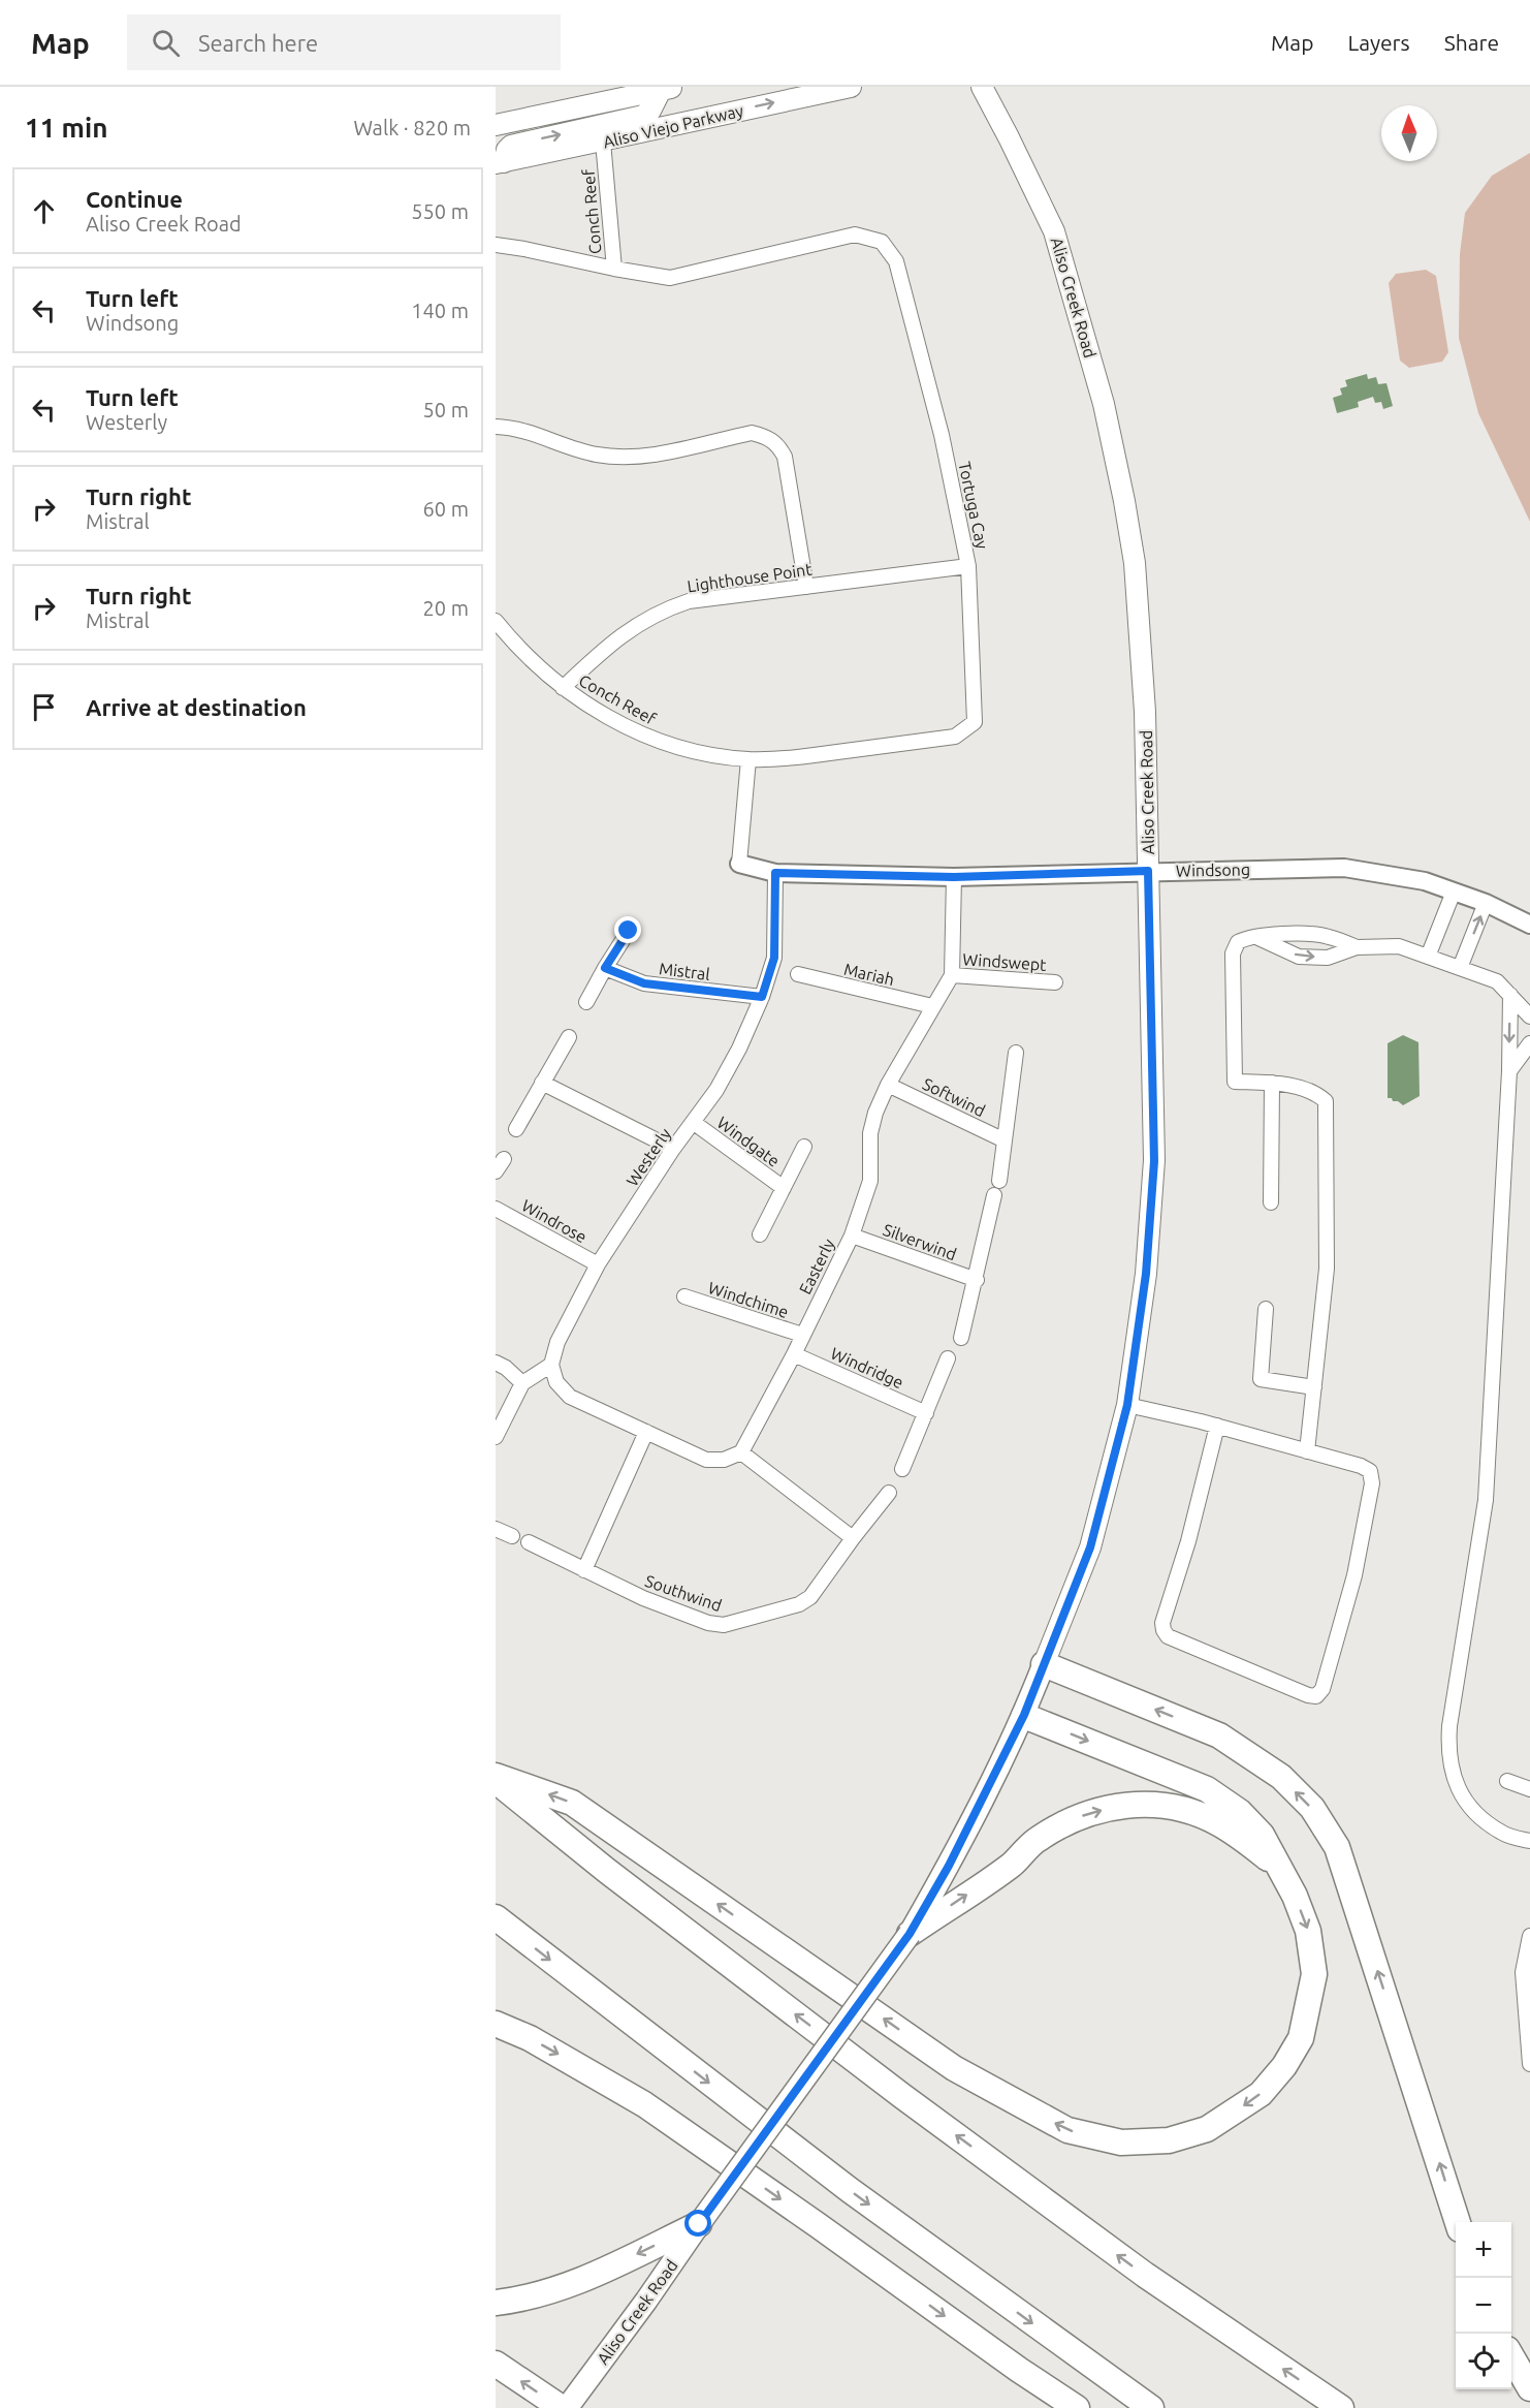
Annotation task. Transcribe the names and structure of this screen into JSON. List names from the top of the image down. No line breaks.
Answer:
{"streets":{"main road":["Aliso Viejo Parkway","Aliso Creek Road"],"street":["Conch Reef","Tortuga Cay","Lighthouse Point","Windsong","Windswept","Mistral","Mariah","Softwind","Windgate","Westerly","Windrose","Silverwind","Easterly","Windchime","Windridge","Southwind"]},"crossings":[["Aliso Viejo Parkway","Conch Reef"],["Conch Reef","Tortuga Cay"],["Conch Reef","Lighthouse Point"],["Aliso Creek Road","Windsong"],["Tortuga Cay","Lighthouse Point"],["Windsong","Westerly"],["Windswept","Easterly"],["Mistral","Westerly"],["Mariah","Easterly"],["Softwind","Easterly"],["Windgate","Westerly"],["Westerly","Windrose"],["Silverwind","Easterly"],["Easterly","Windchime"],["Easterly","Windridge"]],"north":"top","page":{"header":"Map","search":"Search here","nav":["Map","Layers","Share"],"heading":["11 min","Walk · 820 m"],"list":[["Continue","Aliso Creek Road","550 m"],["Turn left","Windsong","140 m"],["Turn left","Westerly","50 m"],["Turn right","Mistral","60 m"],["Turn right","Mistral","20 m"],"Arrive at destination"],"map_buttons":["+","−"]}}
